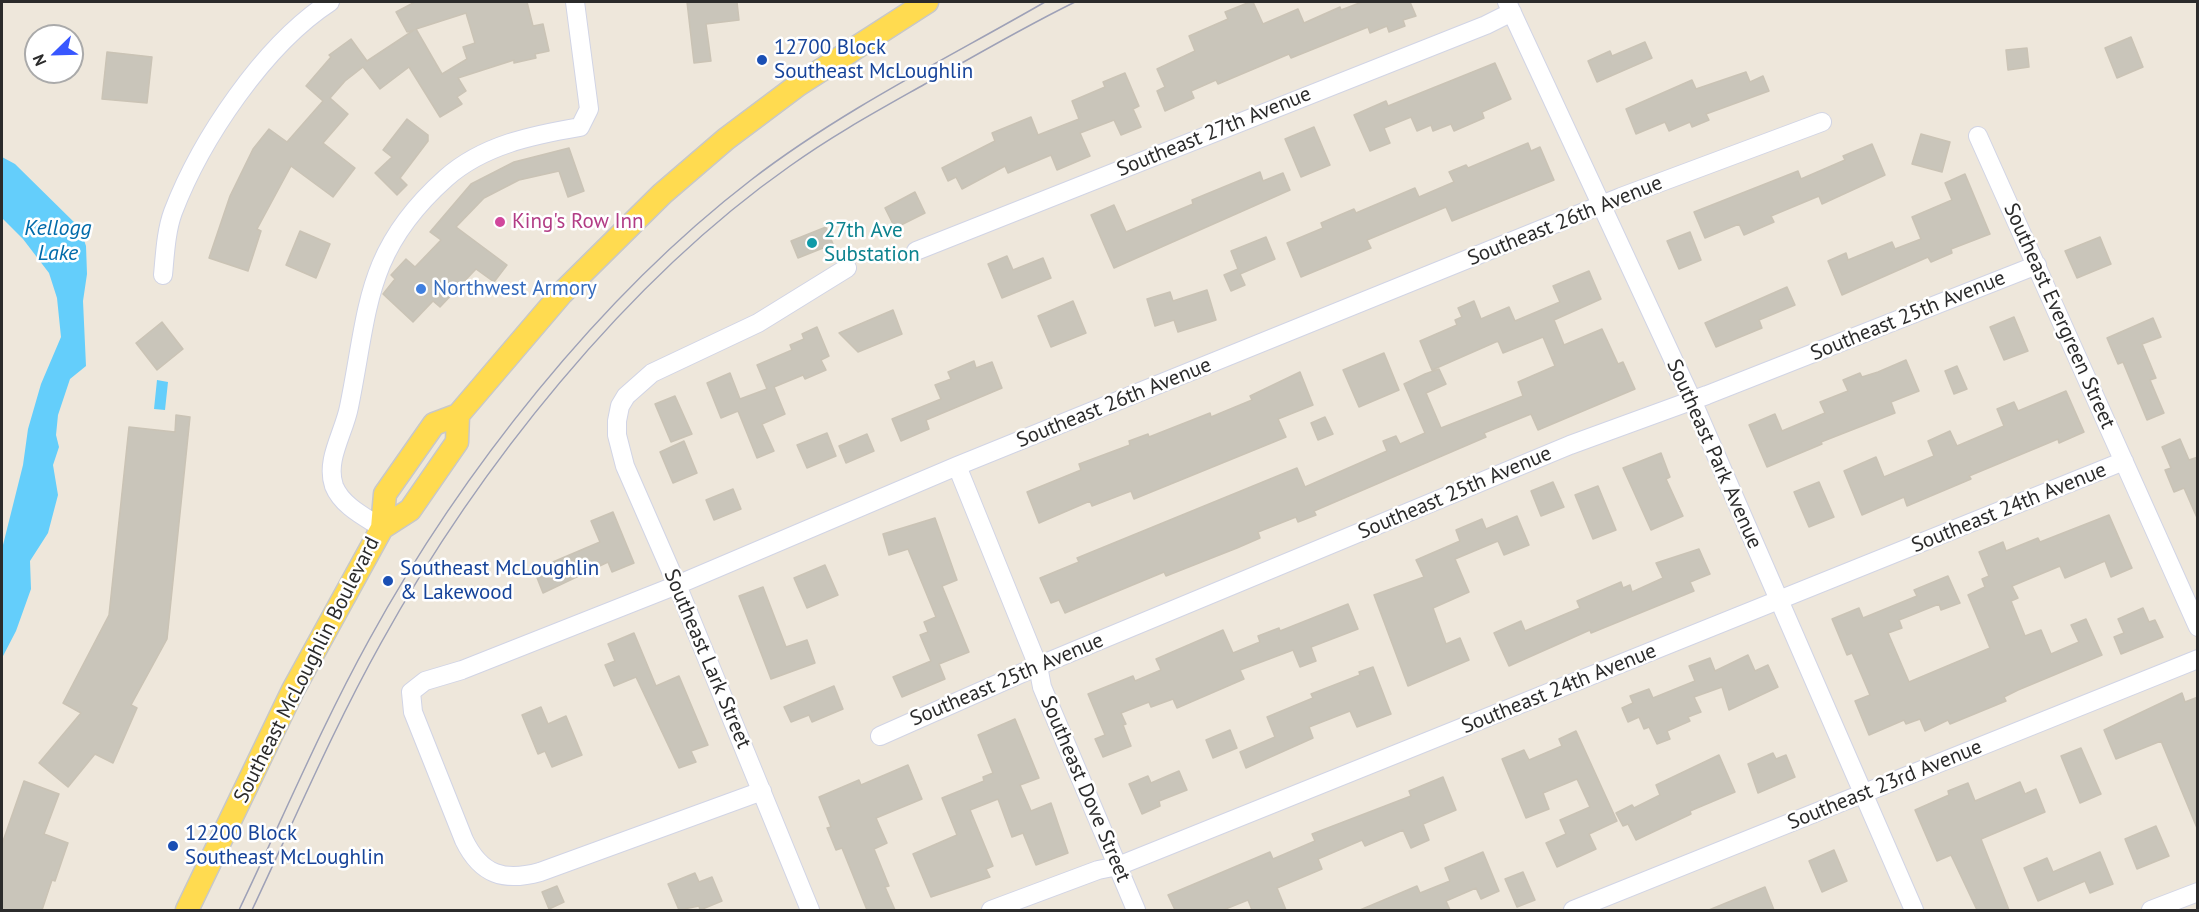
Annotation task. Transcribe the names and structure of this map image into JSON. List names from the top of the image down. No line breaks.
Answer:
{"streets":{"main road":["Southeast McLoughlin Boulevard"],"street":["Southeast 27th Avenue","Southeast 26th Avenue","Southeast 25th Avenue","Southeast Evergreen Street","Southeast Park Avenue","Southeast 24th Avenue","Southeast Lark Street","Southeast 23rd Avenue","Southeast Dove Street"]},"crossings":[["Southeast 27th Avenue","Southeast Park Avenue"],["Southeast 26th Avenue","Southeast Park Avenue"],["Southeast 26th Avenue","Southeast Lark Street"],["Southeast 26th Avenue","Southeast Dove Street"],["Southeast 25th Avenue","Southeast Evergreen Street"],["Southeast 25th Avenue","Southeast Park Avenue"],["Southeast 25th Avenue","Southeast Dove Street"],["Southeast Evergreen Street","Southeast 24th Avenue"],["Southeast Park Avenue","Southeast 24th Avenue"],["Southeast Park Avenue","Southeast 23rd Avenue"],["Southeast 24th Avenue","Southeast Dove Street"]],"water":["Kellogg Lake"],"places":["12700 Block Southeast McLoughlin","King's Row Inn","27th Ave Substation","Northwest Armory","Southeast McLoughlin & Lakewood","12200 Block Southeast McLoughlin"],"north":"bottom left"}
